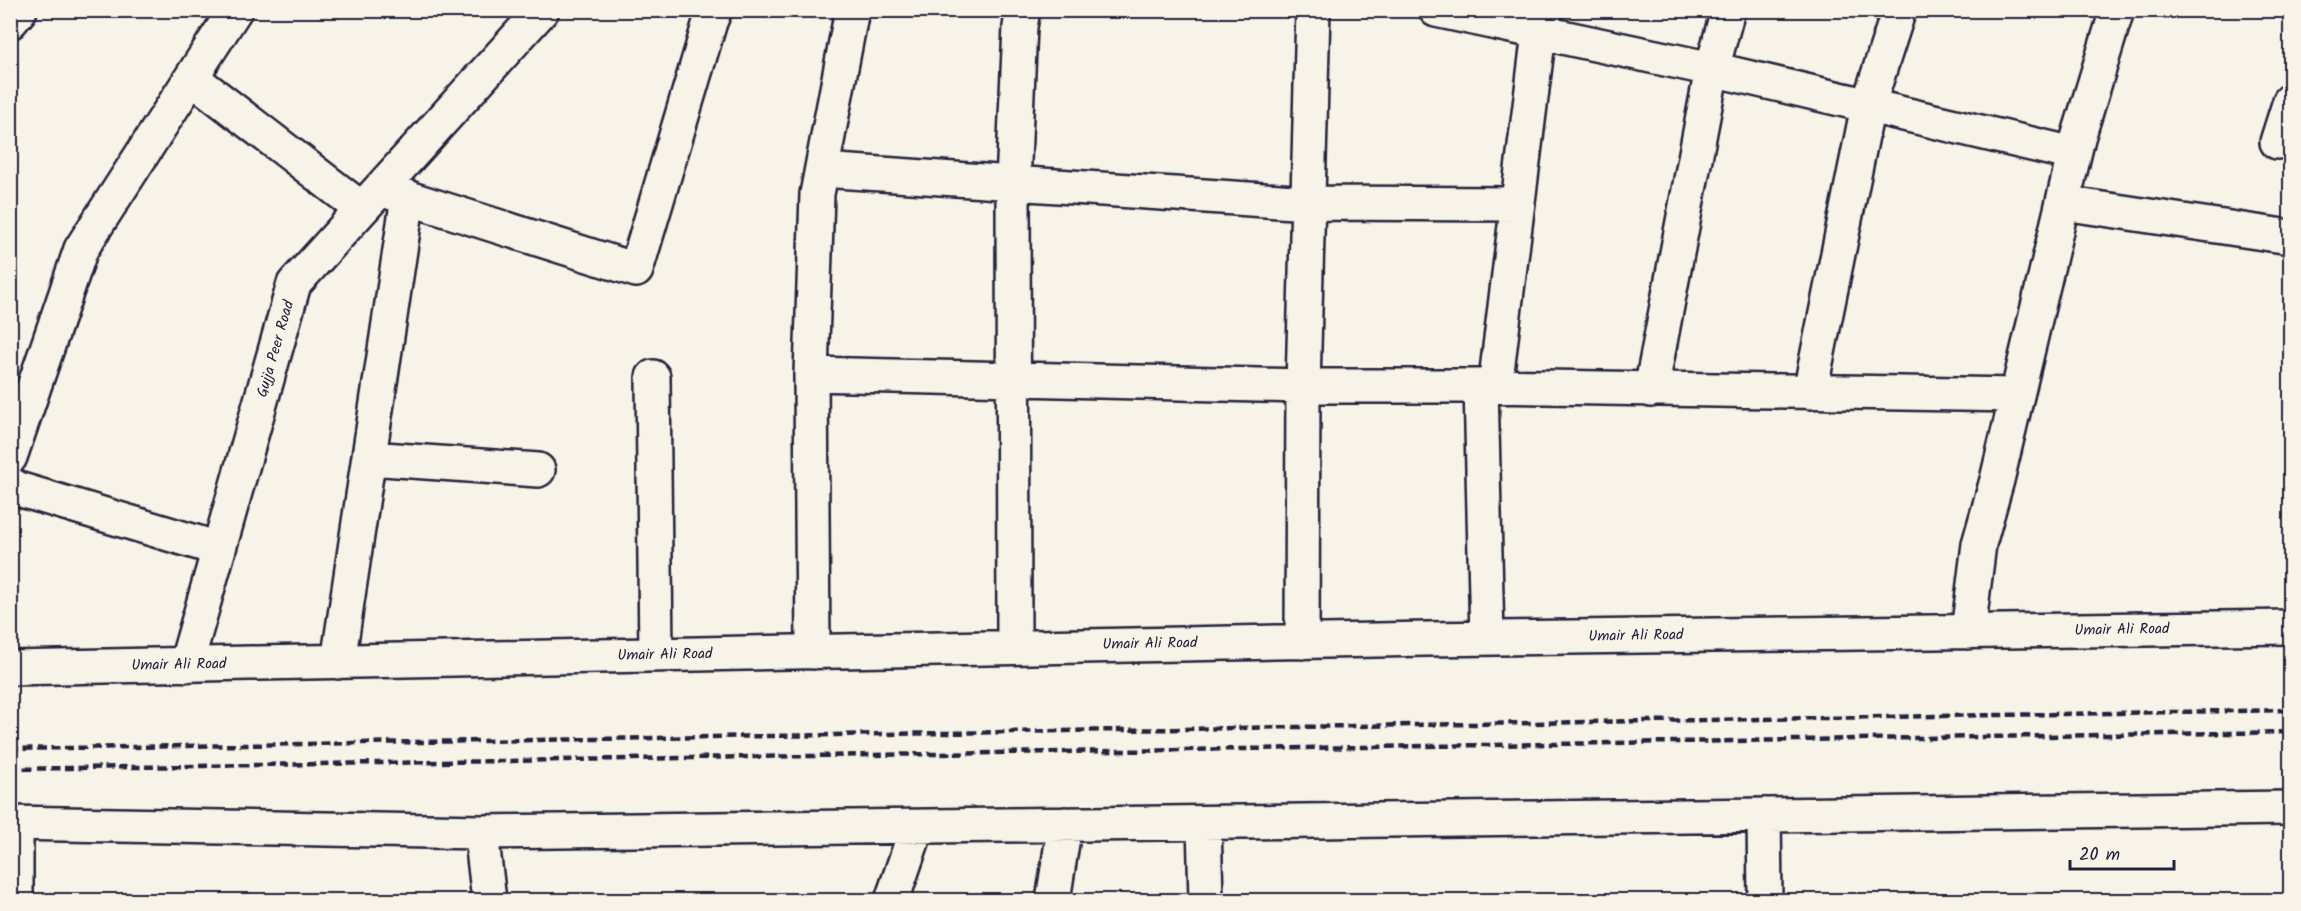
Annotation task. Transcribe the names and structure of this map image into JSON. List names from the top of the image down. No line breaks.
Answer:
{"streets":{"street":["Gujja Peer Road","Umair Ali Road"]},"crossings":[["Gujja Peer Road","Umair Ali Road"]],"scale_bar":"20 m"}
